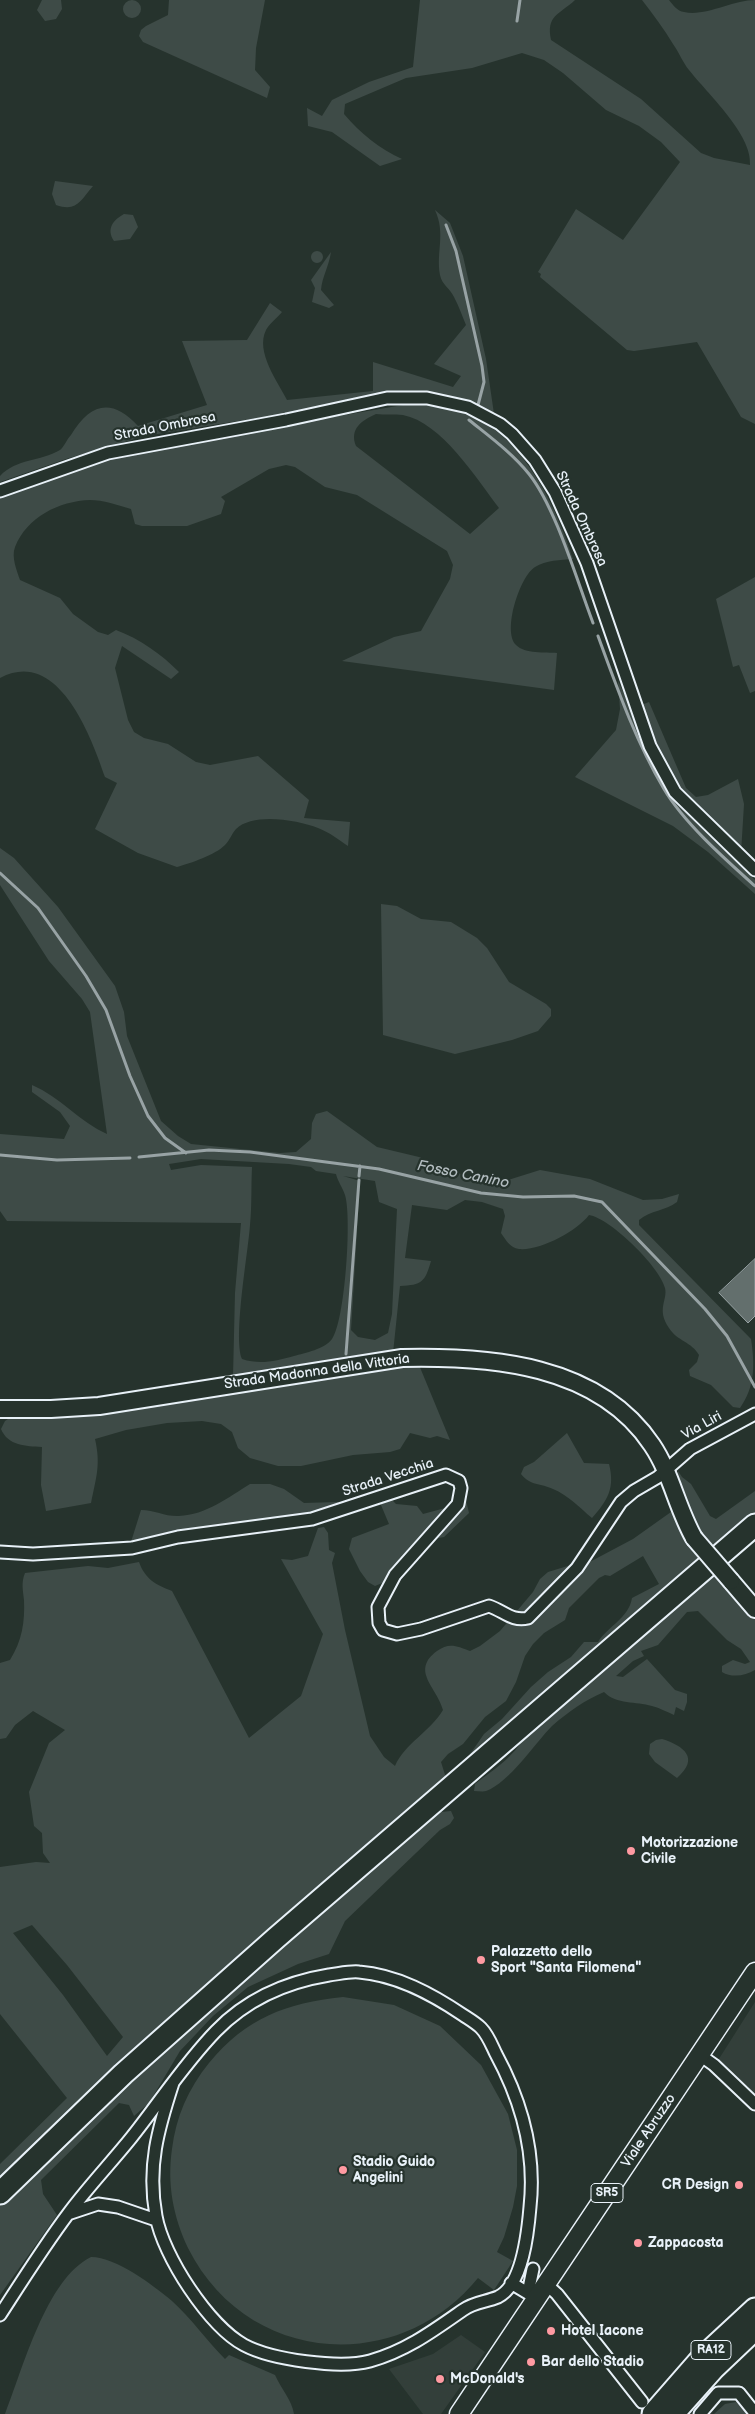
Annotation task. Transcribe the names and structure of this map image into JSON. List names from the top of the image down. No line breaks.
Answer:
{"streets":{"highway":["RA12"],"main road":["Viale Abruzzo","SR5"],"street":["Strada Ombrosa","Strada Madonna della Vittoria","Via Liri","Strada Vecchia"]},"crossings":[["Strada Madonna della Vittoria","Via Liri"],["Strada Madonna della Vittoria","Strada Vecchia"],["Via Liri","Strada Vecchia"]],"water":["Fosso Canino"],"places":["Motorizzazione Civile","Palazzetto dello Sport \"Santa Filomena\"","Stadio Guido Angelini","CR Design","Zappacosta","Hotel Iacone","Bar dello Stadio","McDonald's"]}
